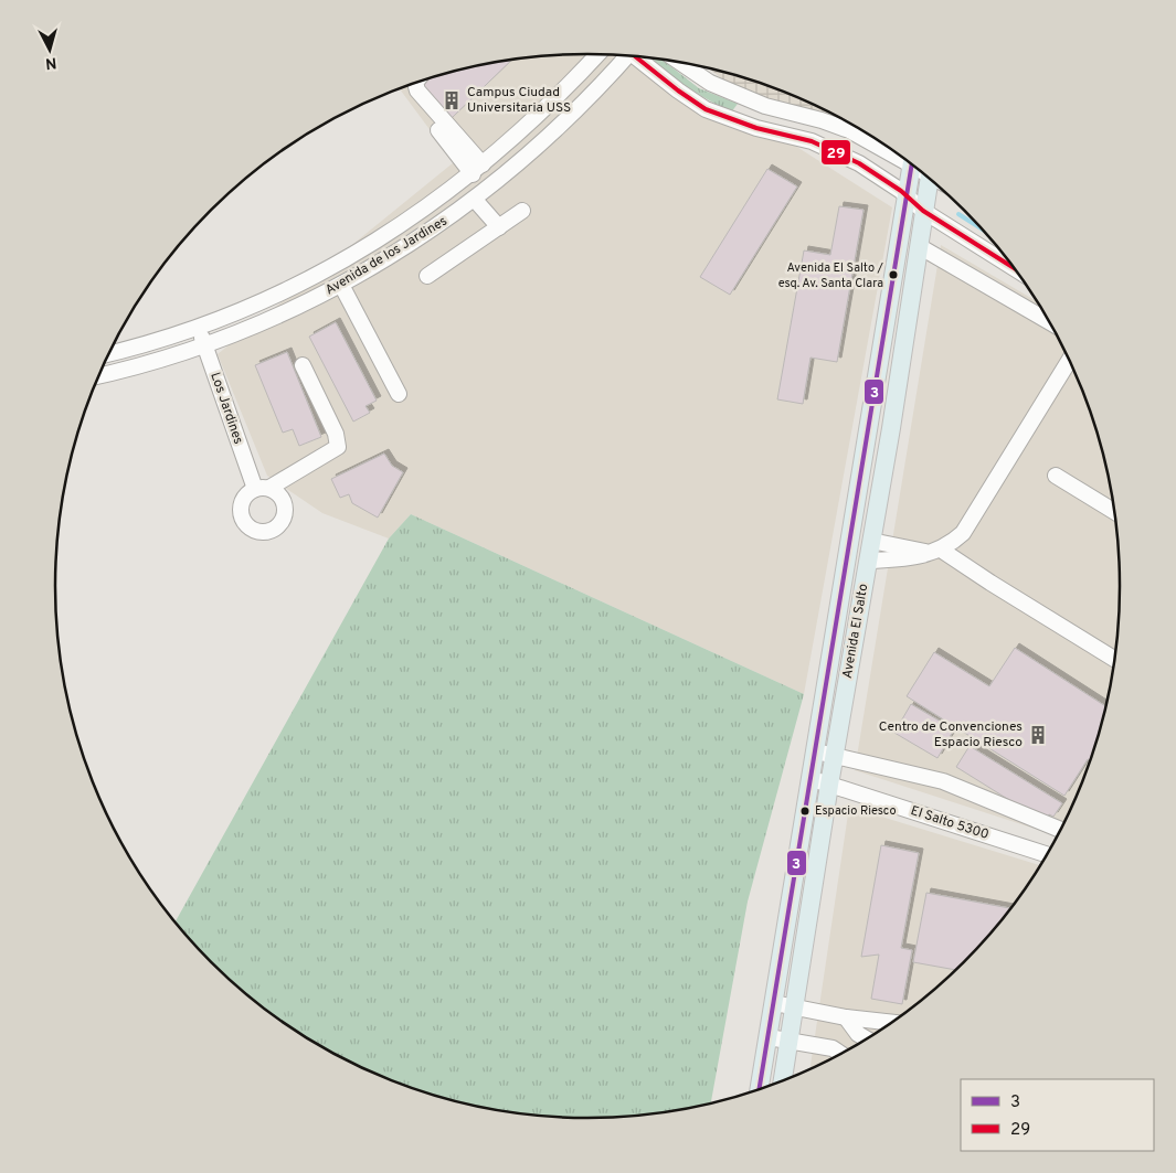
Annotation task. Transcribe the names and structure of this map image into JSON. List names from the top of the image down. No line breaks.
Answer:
{"streets":{"main road":["Avenida El Salto"],"street":["Avenida de los Jardines","Los Jardines","El Salto 5300"]},"crossings":[["Avenida de los Jardines","Los Jardines"],["Avenida El Salto","El Salto 5300"]],"places":{"building":["Campus Ciudad Universitaria USS","Centro de Convenciones Espacio Riesco"],"other":["Avenida El Salto / esq. Av. Santa Clara","Espacio Riesco"]},"lines":["transit line 29","transit line 3"],"legend":["3","29"],"north":"bottom"}
